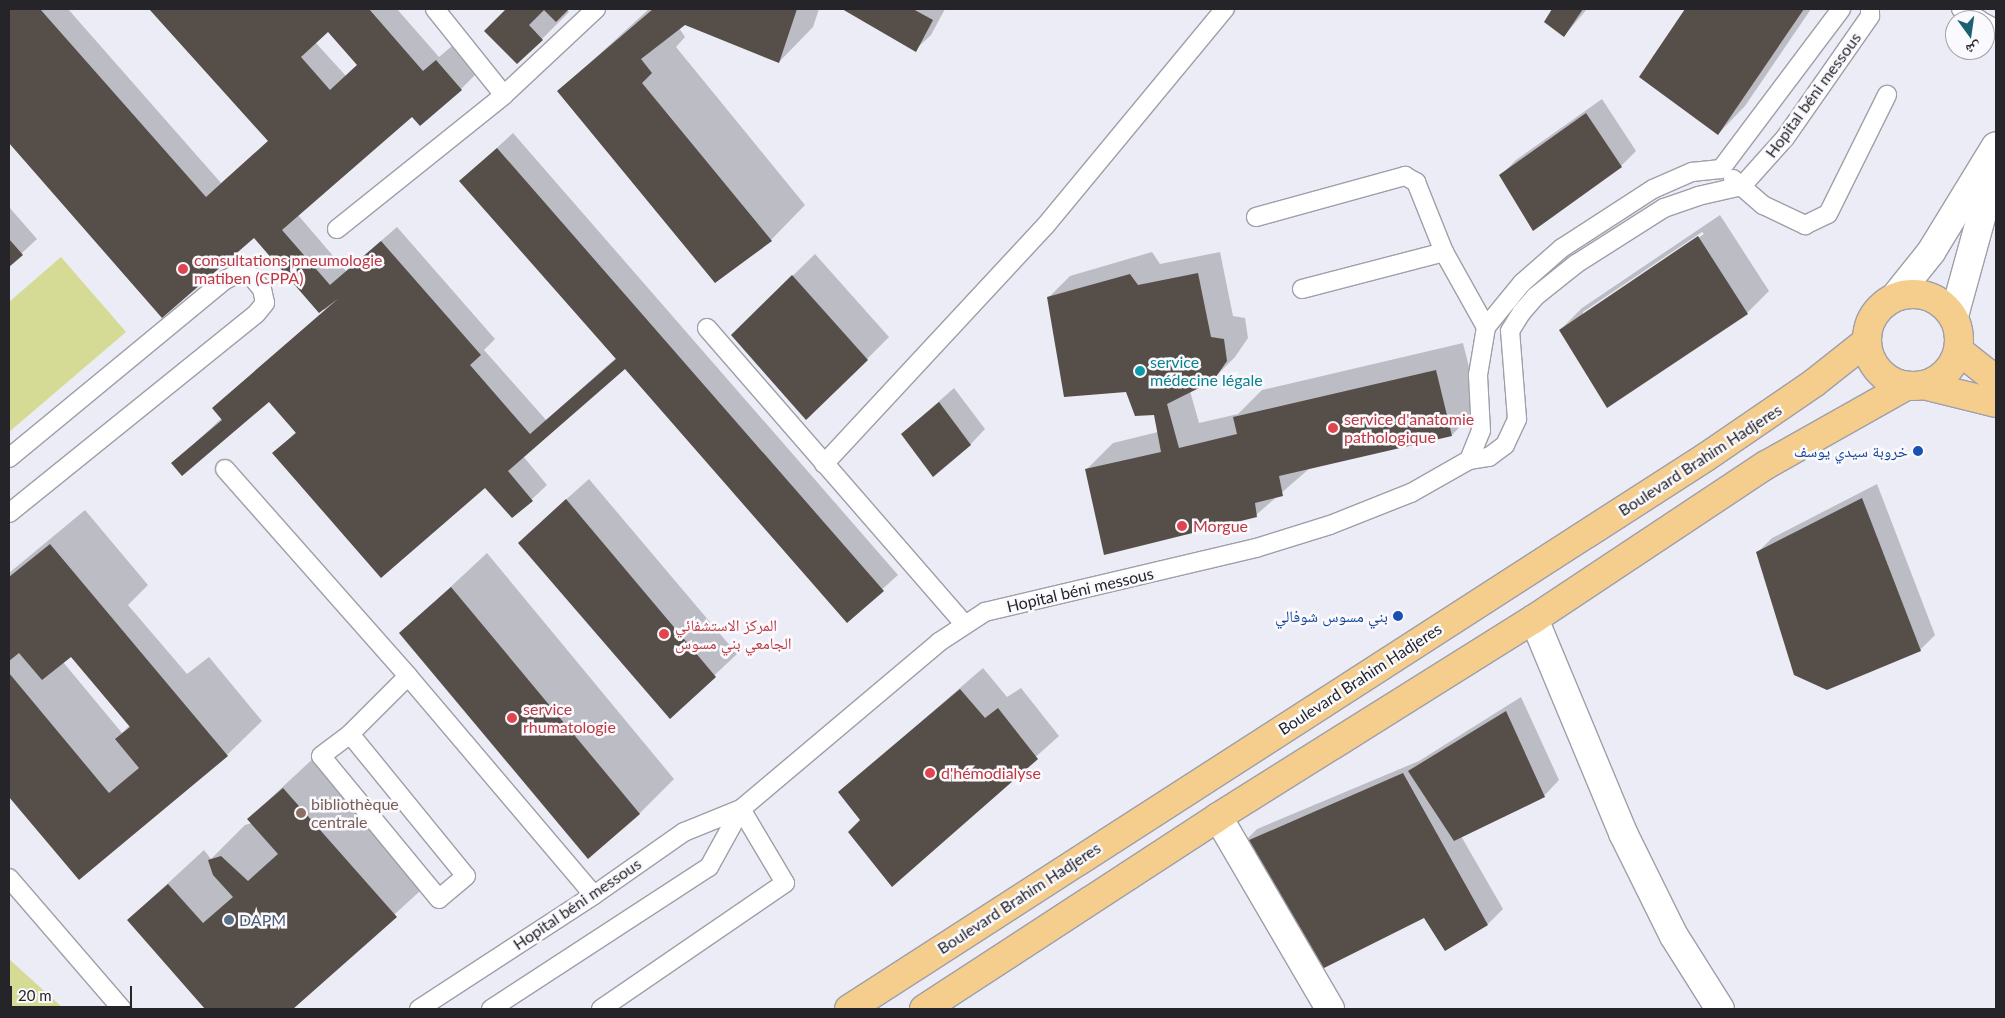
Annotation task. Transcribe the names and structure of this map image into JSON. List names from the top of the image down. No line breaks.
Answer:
{"streets":{"main road":["Boulevard Brahim Hadjeres"],"lane":["Hopital béni messous"]},"places":["consultations pneumologie matiben (CPPA)","service médecine légale","service d'anatomie pathologique","خروبة سيدي يوسف","Morgue","بني مسوس شوفالي","المركز الاستشفائي الجامعي بني مسوس","service rhumatologie","d'hémodialyse","bibliothèque centrale","DAPM"],"scale_bar":"20 m","north":"bottom"}
